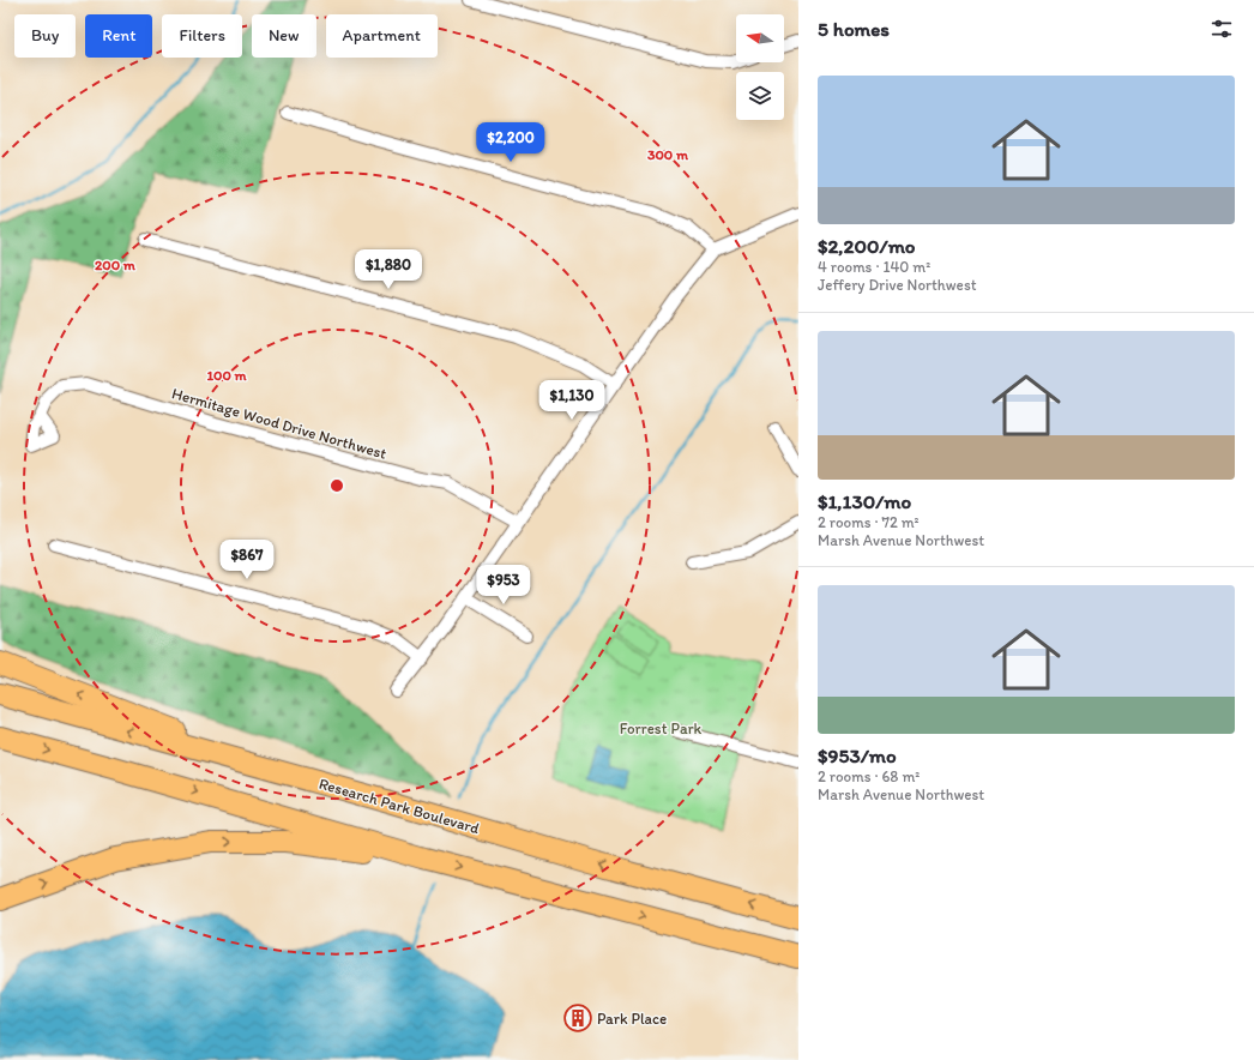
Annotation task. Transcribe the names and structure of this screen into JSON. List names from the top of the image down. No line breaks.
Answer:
{"streets":{"highway":["Research Park Boulevard"],"street":["Hermitage Wood Drive Northwest"]},"parks":["Forrest Park"],"places":{"building":["Park Place"]},"north":"left","page":{"heading":"5 homes","chip":["Buy","Rent","Filters","New","Apartment"],"list":[{"name":"$2,200/mo","note":"4 rooms · 140 m² · Jeffery Drive Northwest"},{"name":"$1,130/mo","note":"2 rooms · 72 m² · Marsh Avenue Northwest"},{"name":"$953/mo","note":"2 rooms · 68 m² · Marsh Avenue Northwest"}],"price":["$2,200","$1,880","$1,130","$867","$953"]},"rings":["300 m","200 m","100 m"]}
